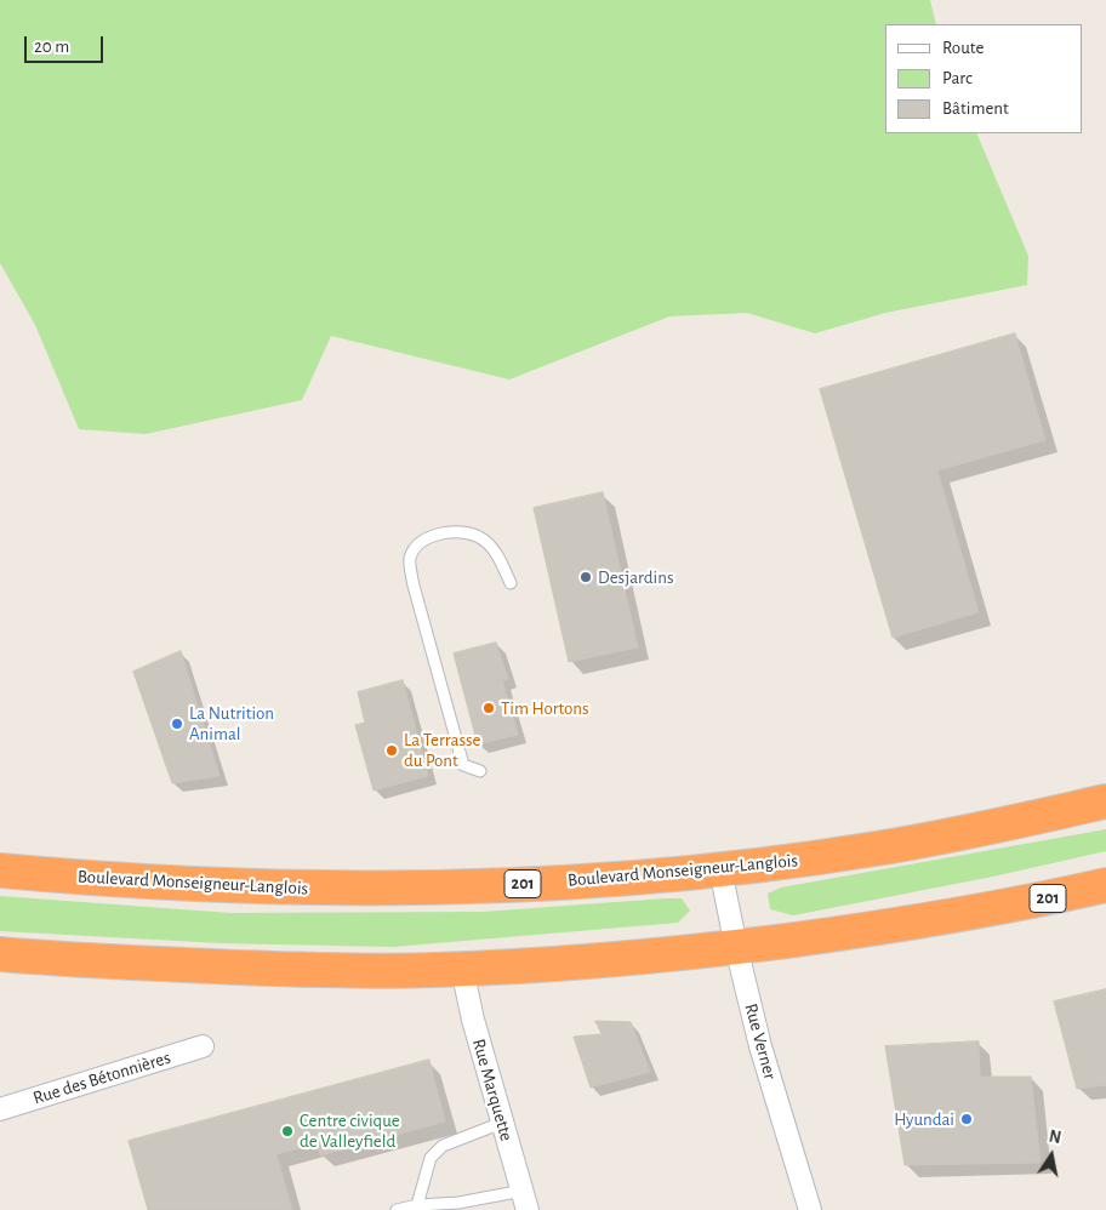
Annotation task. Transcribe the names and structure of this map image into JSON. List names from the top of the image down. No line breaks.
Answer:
{"streets":{"highway":["Boulevard Monseigneur-Langlois","201"],"street":["Rue Verner","Rue des Bétonnières","Rue Marquette"]},"crossings":[["Boulevard Monseigneur-Langlois","Rue Verner"],["201","Rue Verner"],["201","Rue Marquette"]],"places":["Desjardins","Tim Hortons","La Nutrition Animal","La Terrasse du Pont","Hyundai","Centre civique de Valleyfield"],"legend":["Route","Parc","Bâtiment"],"scale_bar":"20 m","north":"top"}
